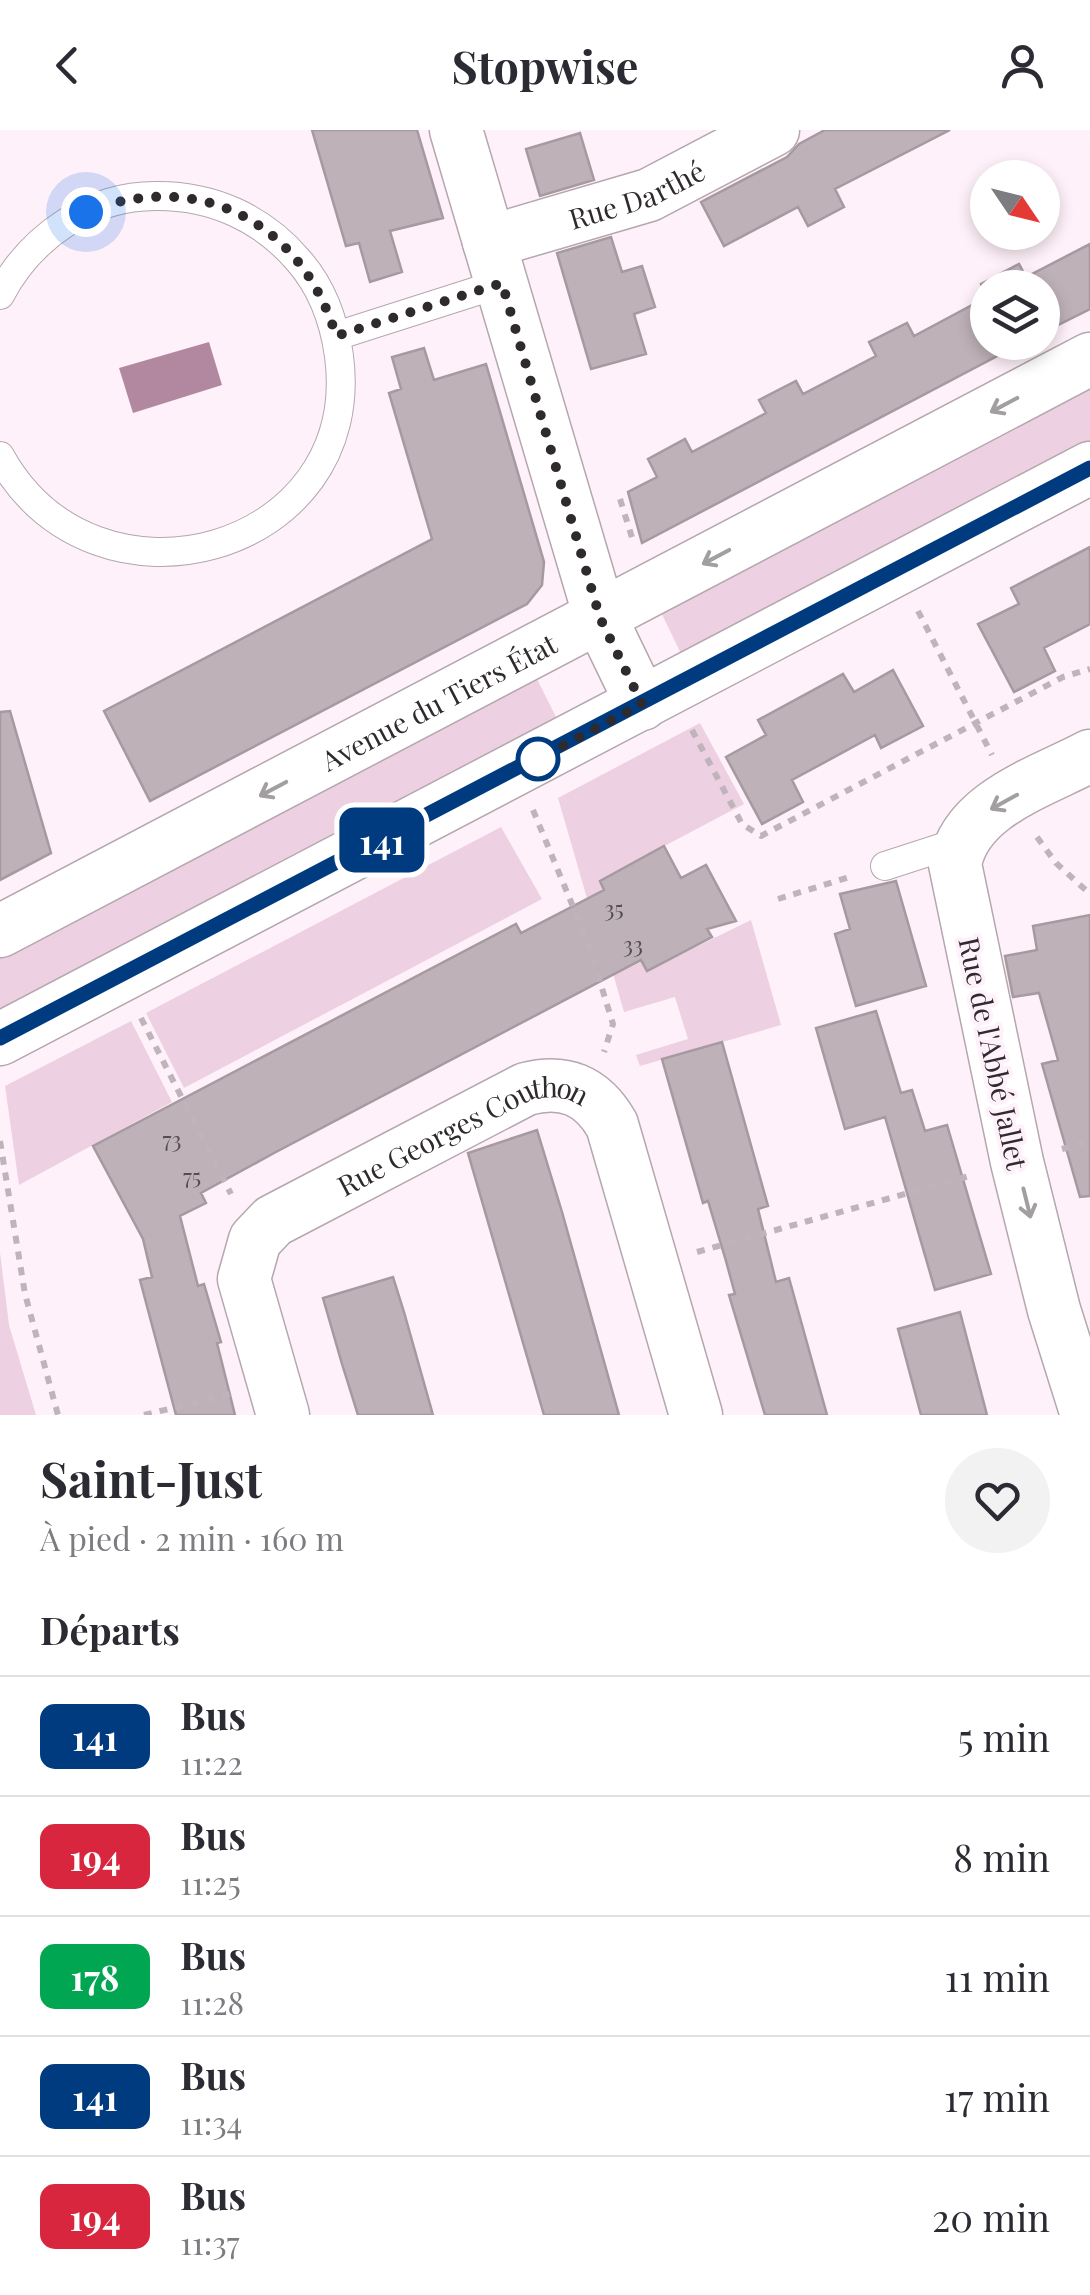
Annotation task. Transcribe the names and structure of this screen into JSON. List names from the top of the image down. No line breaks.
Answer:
{"streets":{"street":["Rue Darthé","Avenue du Tiers État","Rue de l'Abbé Jallet","Rue Georges Couthon"]},"one_way":["Rue de l'Abbé Jallet"],"lines":["bus line 141"],"house_numbers":["35","33","73","75"],"north":"bottom right","page":{"header":"Stopwise","on_map":"141","heading":[["Saint-Just","À pied · 2 min · 160 m"],"Départs"],"list":[{"mark":"141","name":"Bus","note":"11:22","value":"5 min"},{"mark":"194","name":"Bus","note":"11:25","value":"8 min"},{"mark":"178","name":"Bus","note":"11:28","value":"11 min"},{"mark":"141","name":"Bus","note":"11:34","value":"17 min"},{"mark":"194","name":"Bus","note":"11:37","value":"20 min"}]}}
